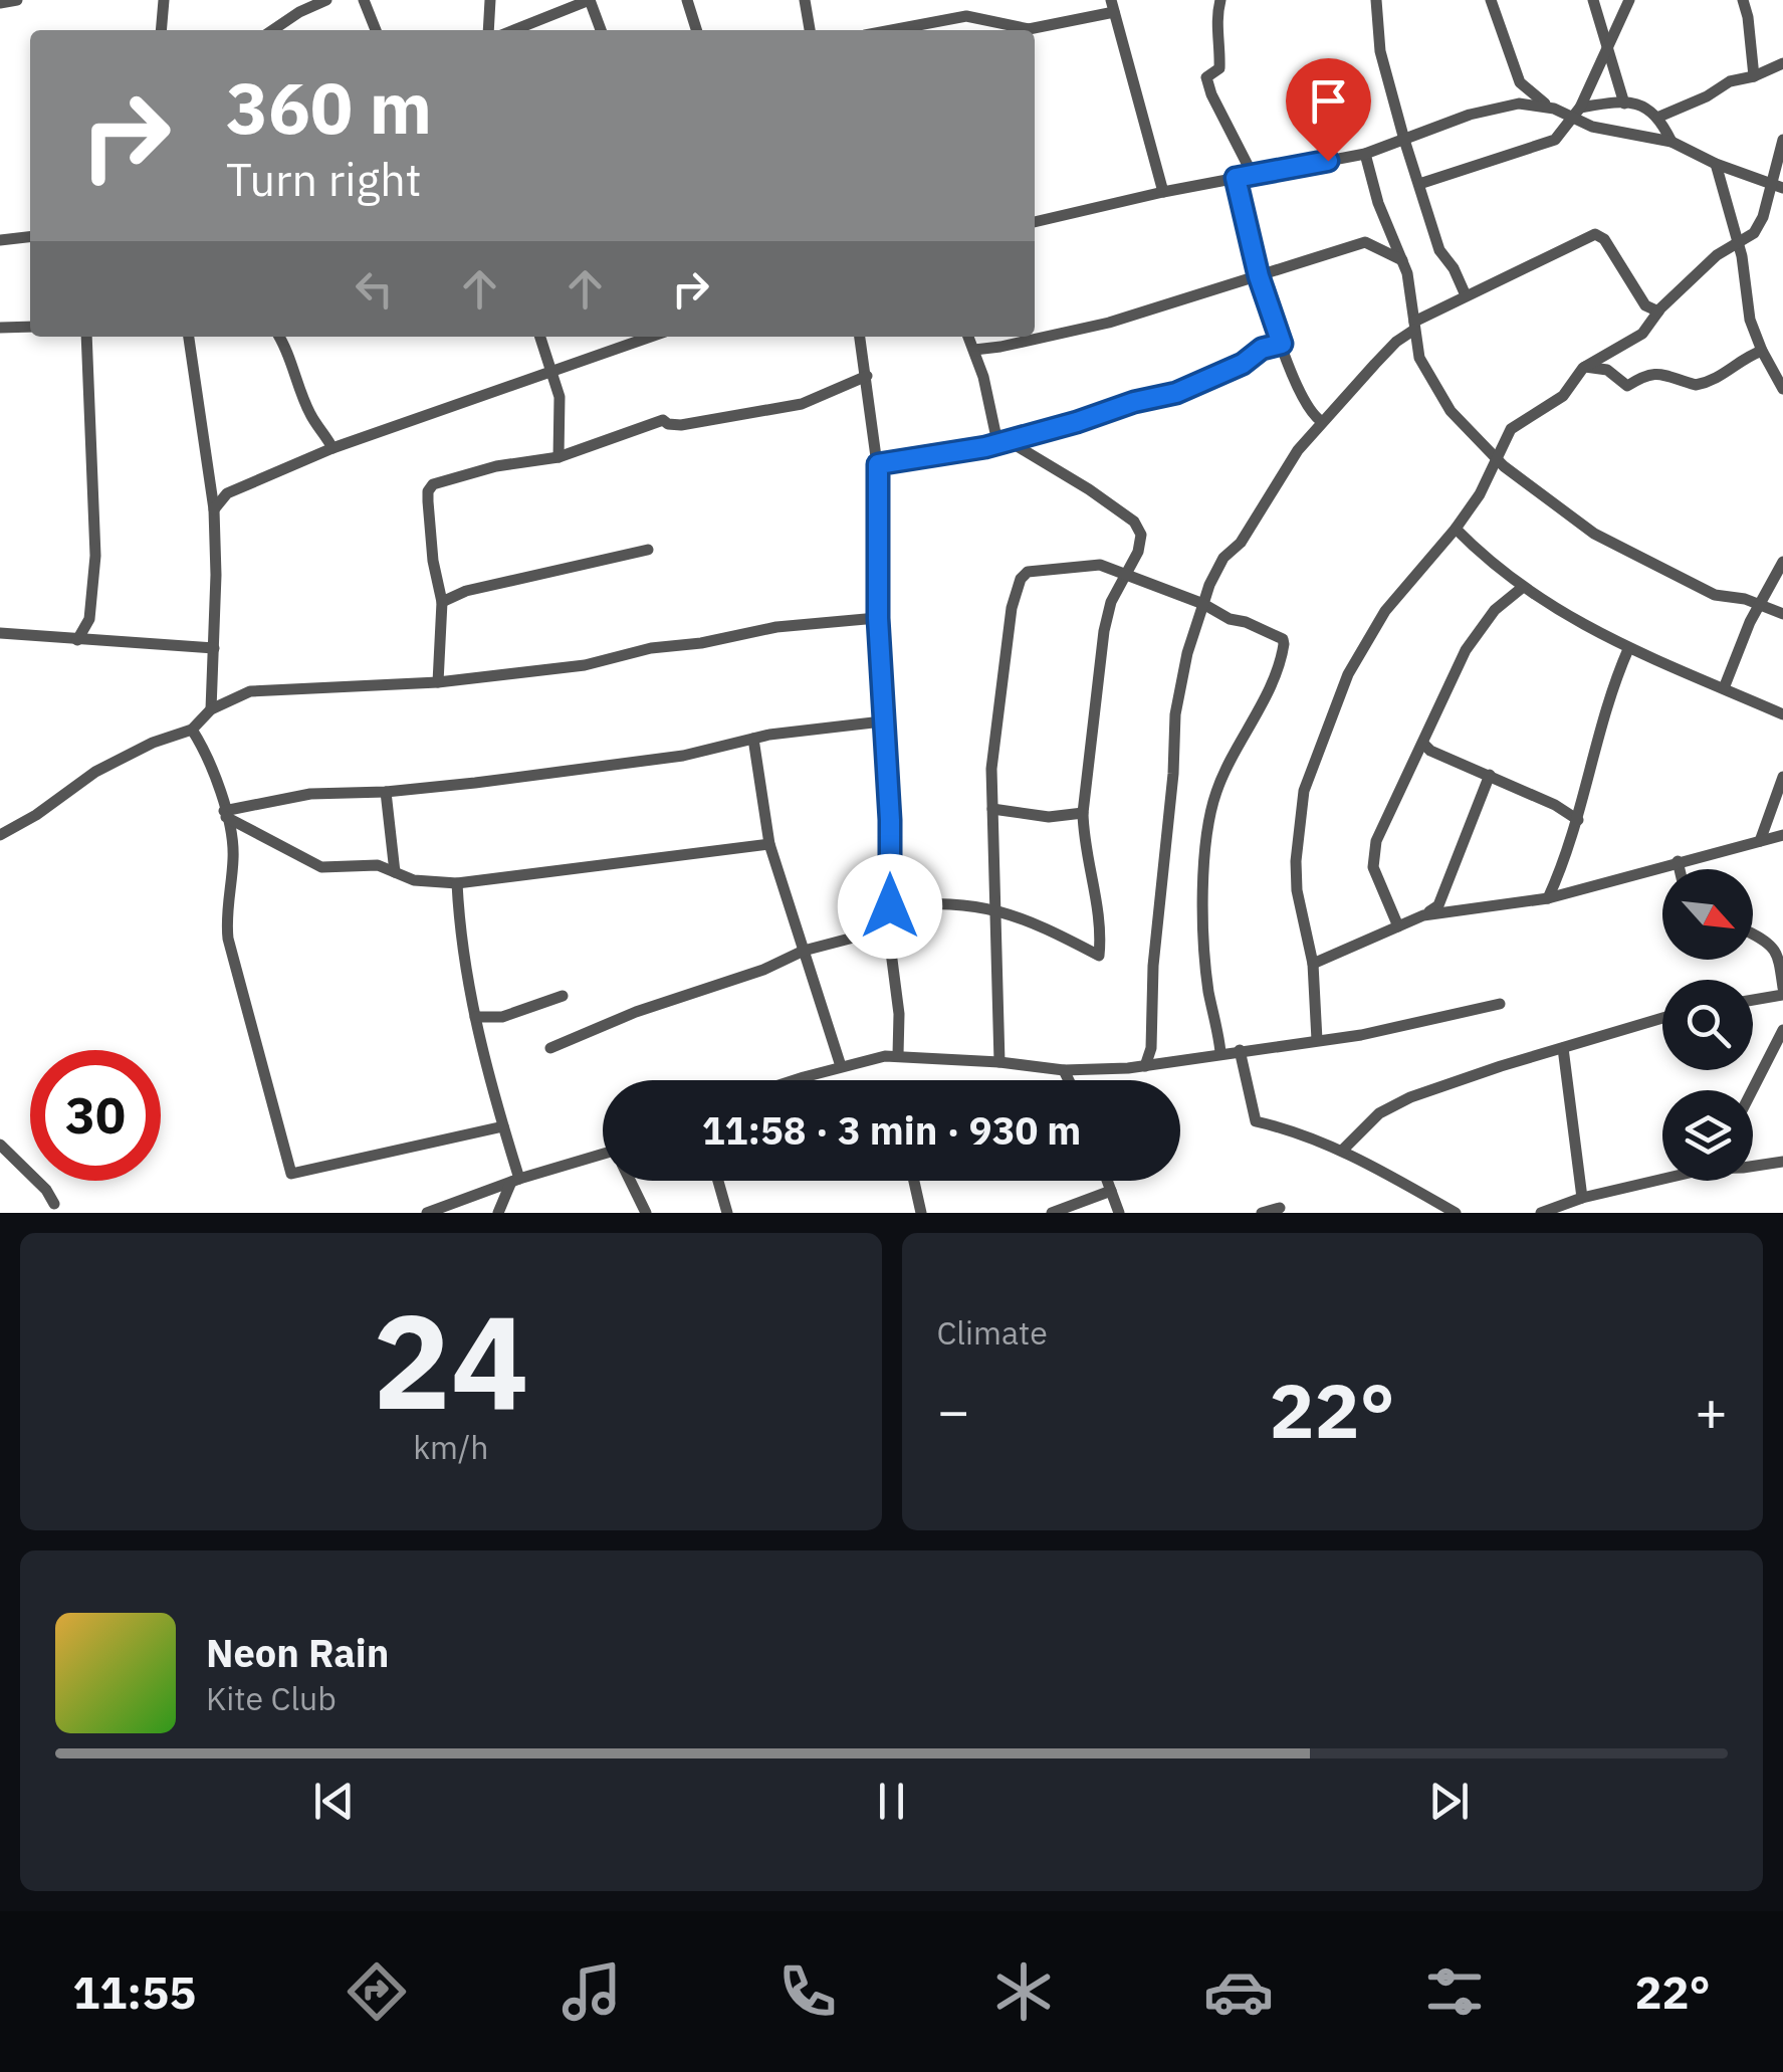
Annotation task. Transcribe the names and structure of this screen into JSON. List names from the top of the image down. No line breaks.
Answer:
{"north":"bottom right","page":{"turn":["360 m","Turn right"],"limit":"30","trip":"11:58 · 3 min · 930 m","tile":[["24","km/h"],"Climate"],"heat":["−","22°","+"],"song":["Neon Rain","Kite Club"],"tabs":["11:55","22°"]}}
